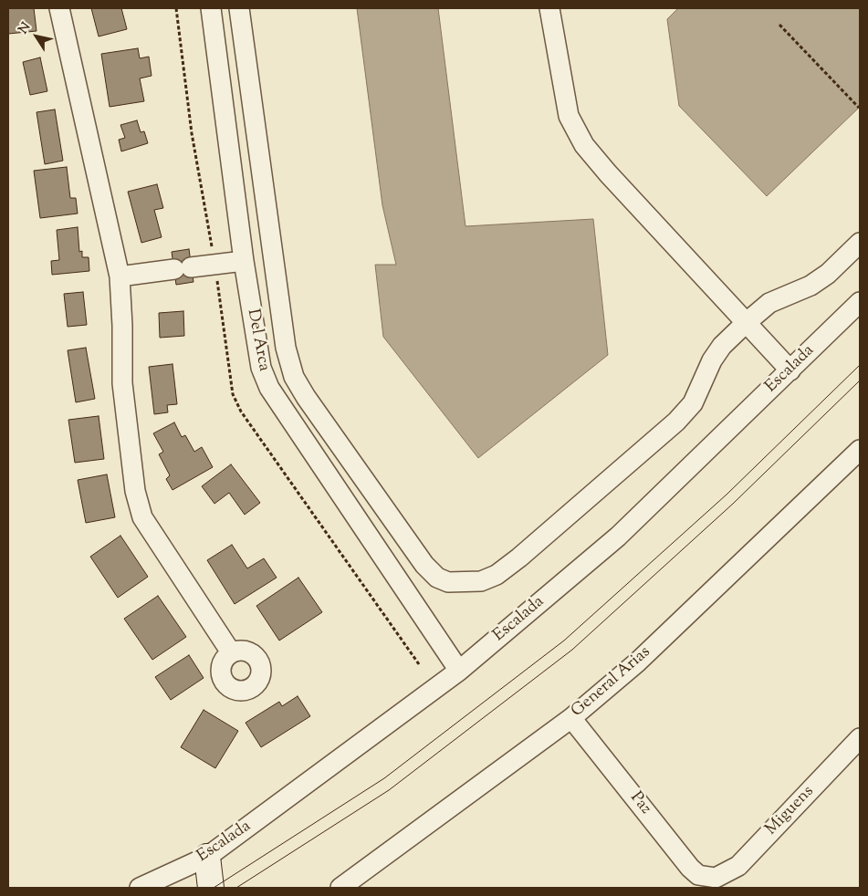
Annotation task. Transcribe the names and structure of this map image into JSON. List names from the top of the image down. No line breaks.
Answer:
{"streets":{"street":["Del Arca","Escalada","General Arias","Paz","Miguens"]},"crossings":[["Del Arca","Escalada"],["General Arias","Paz"],["Paz","Miguens"]],"north":"top left"}
